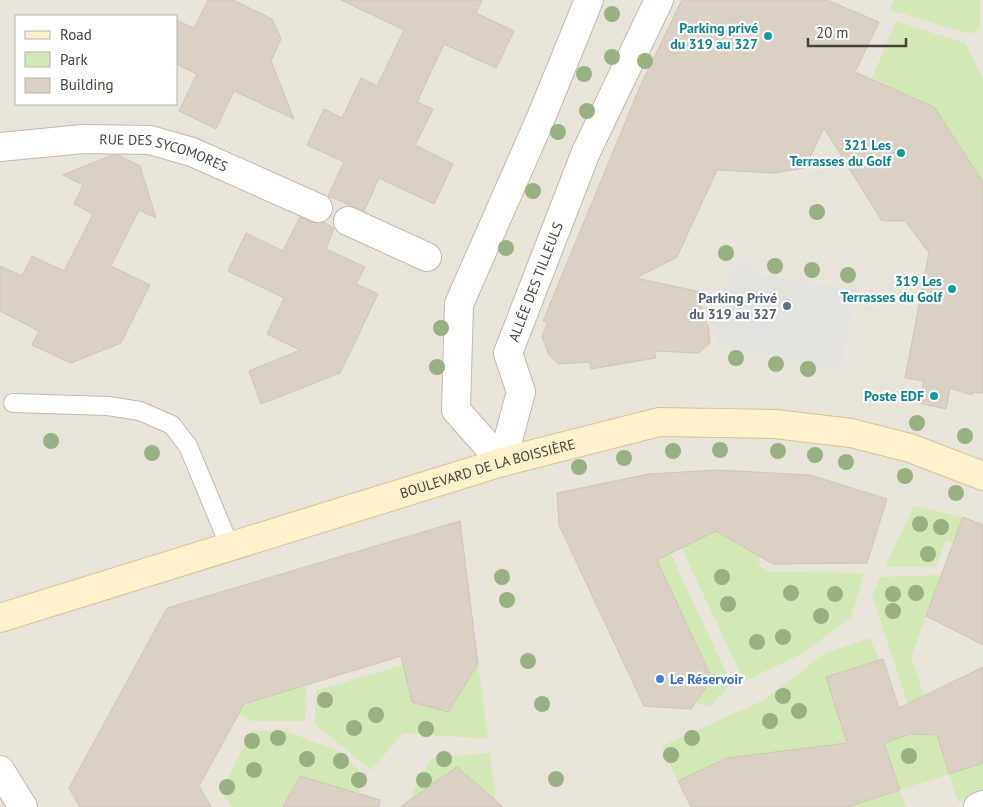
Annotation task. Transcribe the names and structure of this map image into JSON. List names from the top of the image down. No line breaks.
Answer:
{"streets":{"main road":["BOULEVARD DE LA BOISSIÈRE"],"street":["RUE DES SYCOMORES","ALLÉE DES TILLEULS"]},"crossings":[["ALLÉE DES TILLEULS","BOULEVARD DE LA BOISSIÈRE"]],"places":["Parking privé du 319 au 327","321 Les Terrasses du Golf","319 Les Terrasses du Golf","Parking Privé du 319 au 327","Poste EDF","Le Réservoir"],"legend":["Road","Park","Building"],"scale_bar":"20 m"}
